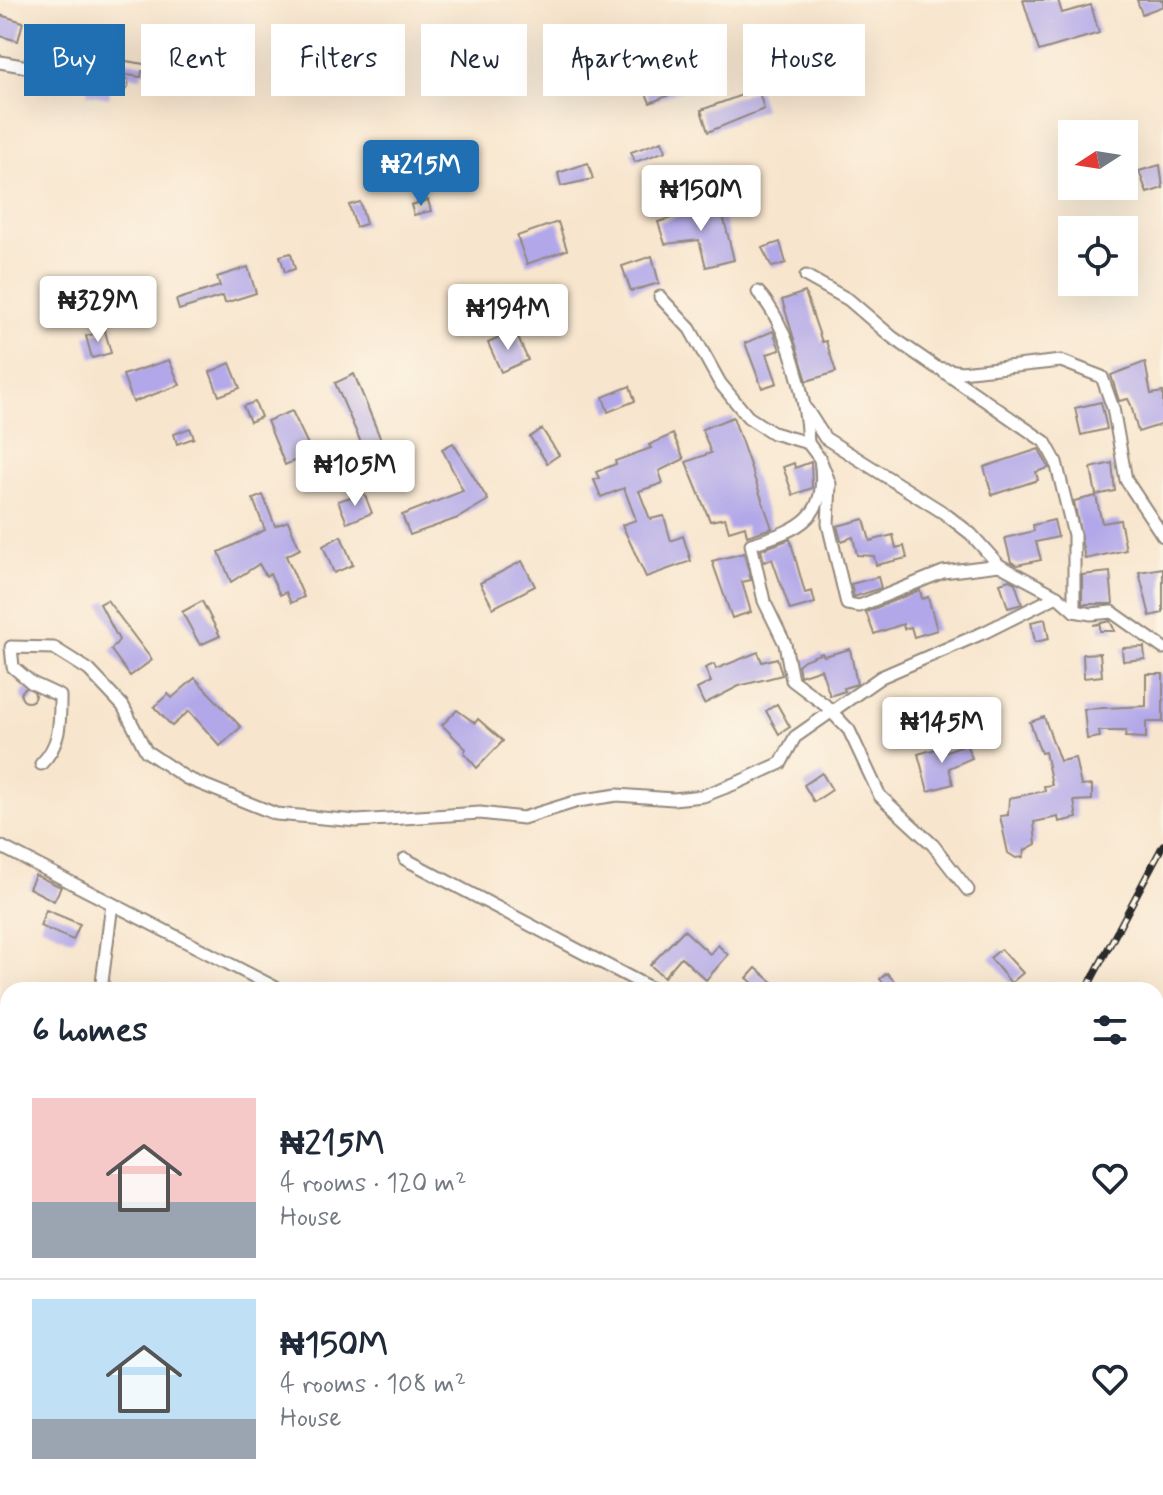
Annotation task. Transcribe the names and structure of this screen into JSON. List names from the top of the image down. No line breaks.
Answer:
{"north":"left","page":{"chip":["Buy","Rent","Filters","New","Apartment","House"],"price":["₦215M","₦150M","₦329M","₦194M","₦105M","₦145M"],"heading":"6 homes","list":[{"name":"₦215M","note":"4 rooms · 120 m² · House"},{"name":"₦150M","note":"4 rooms · 108 m² · House"}]}}
